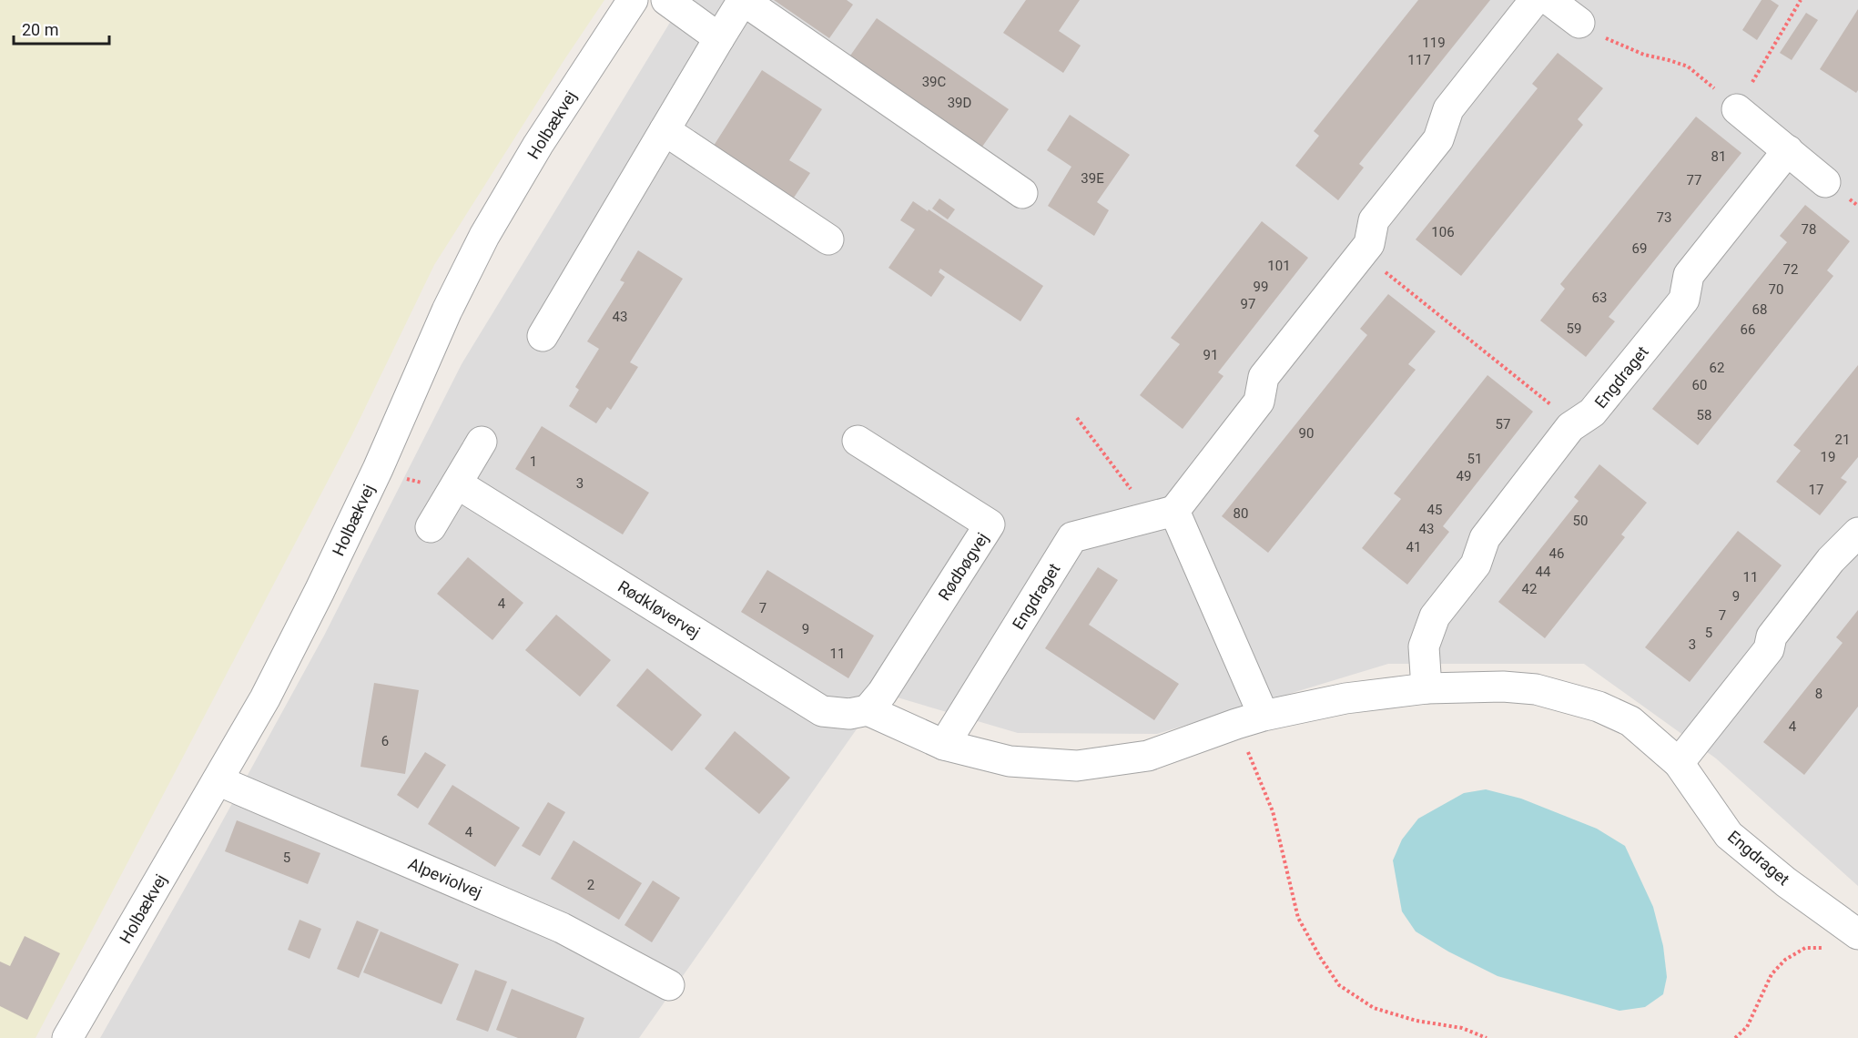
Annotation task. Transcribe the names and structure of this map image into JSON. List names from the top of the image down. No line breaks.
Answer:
{"streets":{"street":["Holbækvej","Engdraget","Rødbøgvej","Rødkløvervej","Alpeviolvej"]},"crossings":[["Holbækvej","Alpeviolvej"],["Engdraget","Rødbøgvej"],["Engdraget","Rødkløvervej"],["Rødbøgvej","Rødkløvervej"]],"house_numbers":["119","117","39C","39D","81","39E","77","73","78","106","69","101","72","99","70","63","97","68","43","59","66","91","62","60","58","57","90","21","19","51","1","49","3","17","45","80","50","43","41","46","44","11","42","9","4","7","7","9","5","3","11","8","4","6","4","5","2"],"scale_bar":"20 m"}
